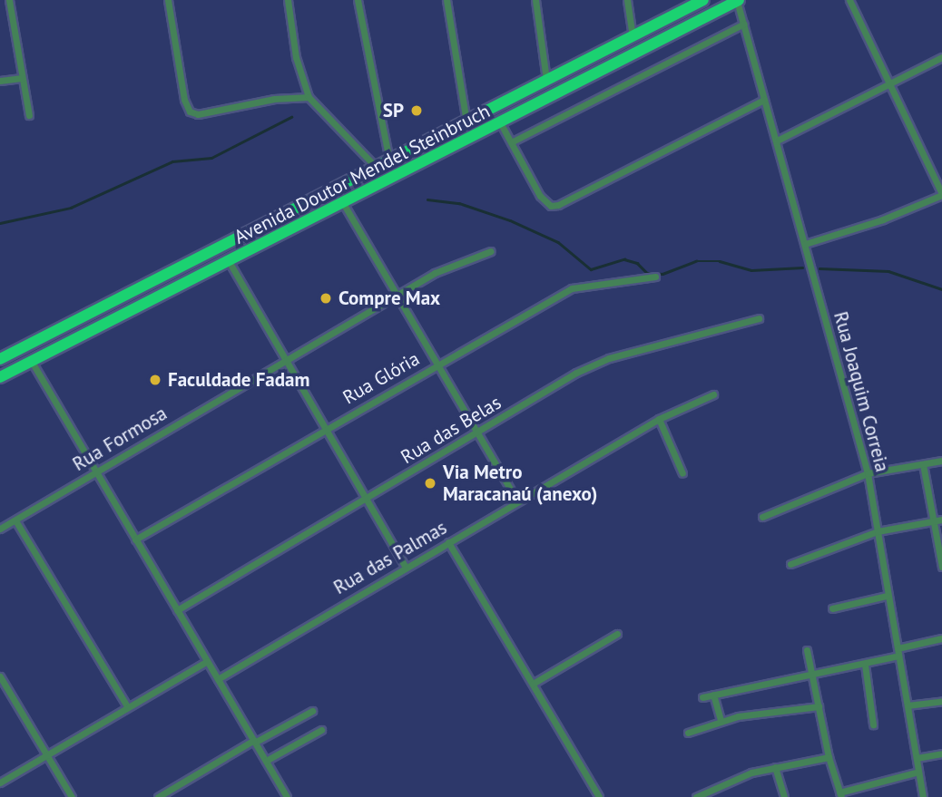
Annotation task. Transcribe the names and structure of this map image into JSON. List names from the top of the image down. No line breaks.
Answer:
{"streets":{"highway":["Avenida Doutor Mendel Steinbruch"],"street":["Rua Glória","Rua Joaquim Correia","Rua das Belas","Rua Formosa","Rua das Palmas"]},"crossings":[["Avenida Doutor Mendel Steinbruch","Rua Joaquim Correia"]],"places":["SP","Compre Max","Faculdade Fadam","Via Metro Maracanaú (anexo)"]}
